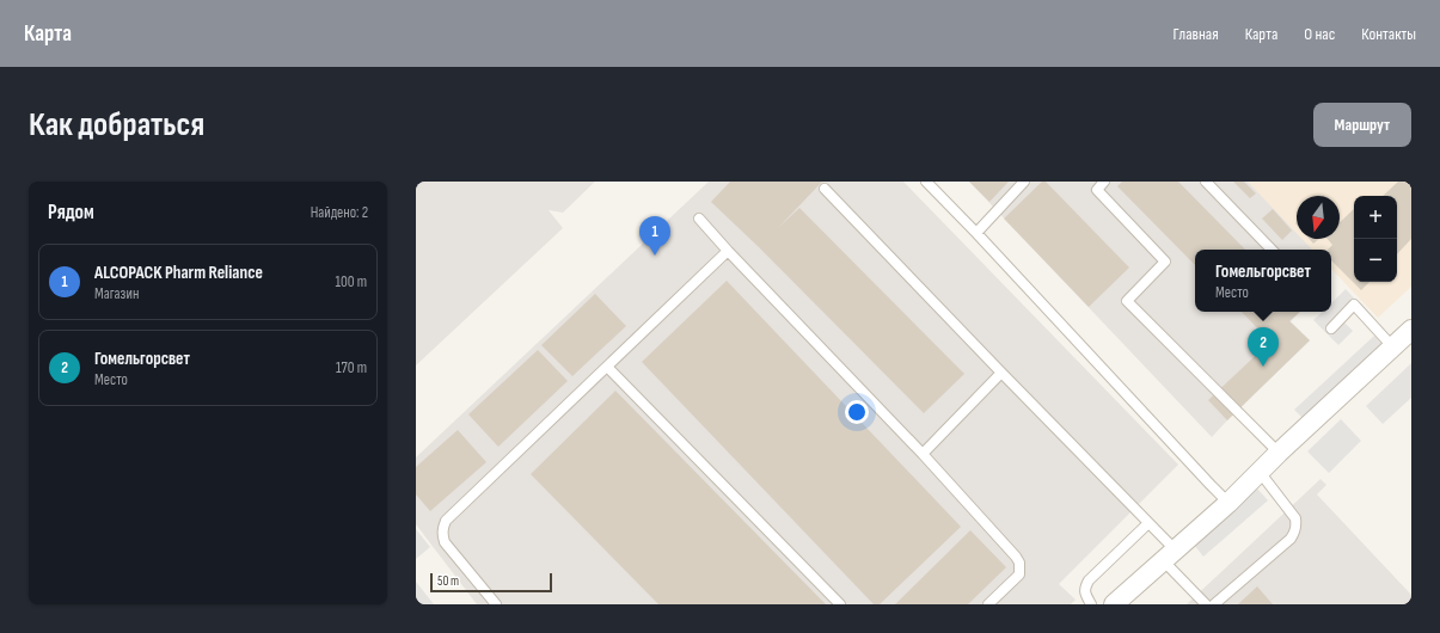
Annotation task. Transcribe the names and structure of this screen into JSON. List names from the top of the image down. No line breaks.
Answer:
{"scale_bar":"50 m","north":"bottom","page":{"header":"Карта","nav":["Главная","Карта","О нас","Контакты"],"buttons":"Маршрут","title":"Как добраться","heading":["Рядом","Найдено: 2"],"map_buttons":["+","−"],"pins":["1","2"],"list":[{"mark":"1","name":"ALCOPACK Pharm Reliance","note":"Магазин","value":"100 m"},{"mark":"2","name":"Гомельгорсвет","note":"Место","value":"170 m"}],"popup":["Гомельгорсвет","Место"],"scale":"50 m"}}
